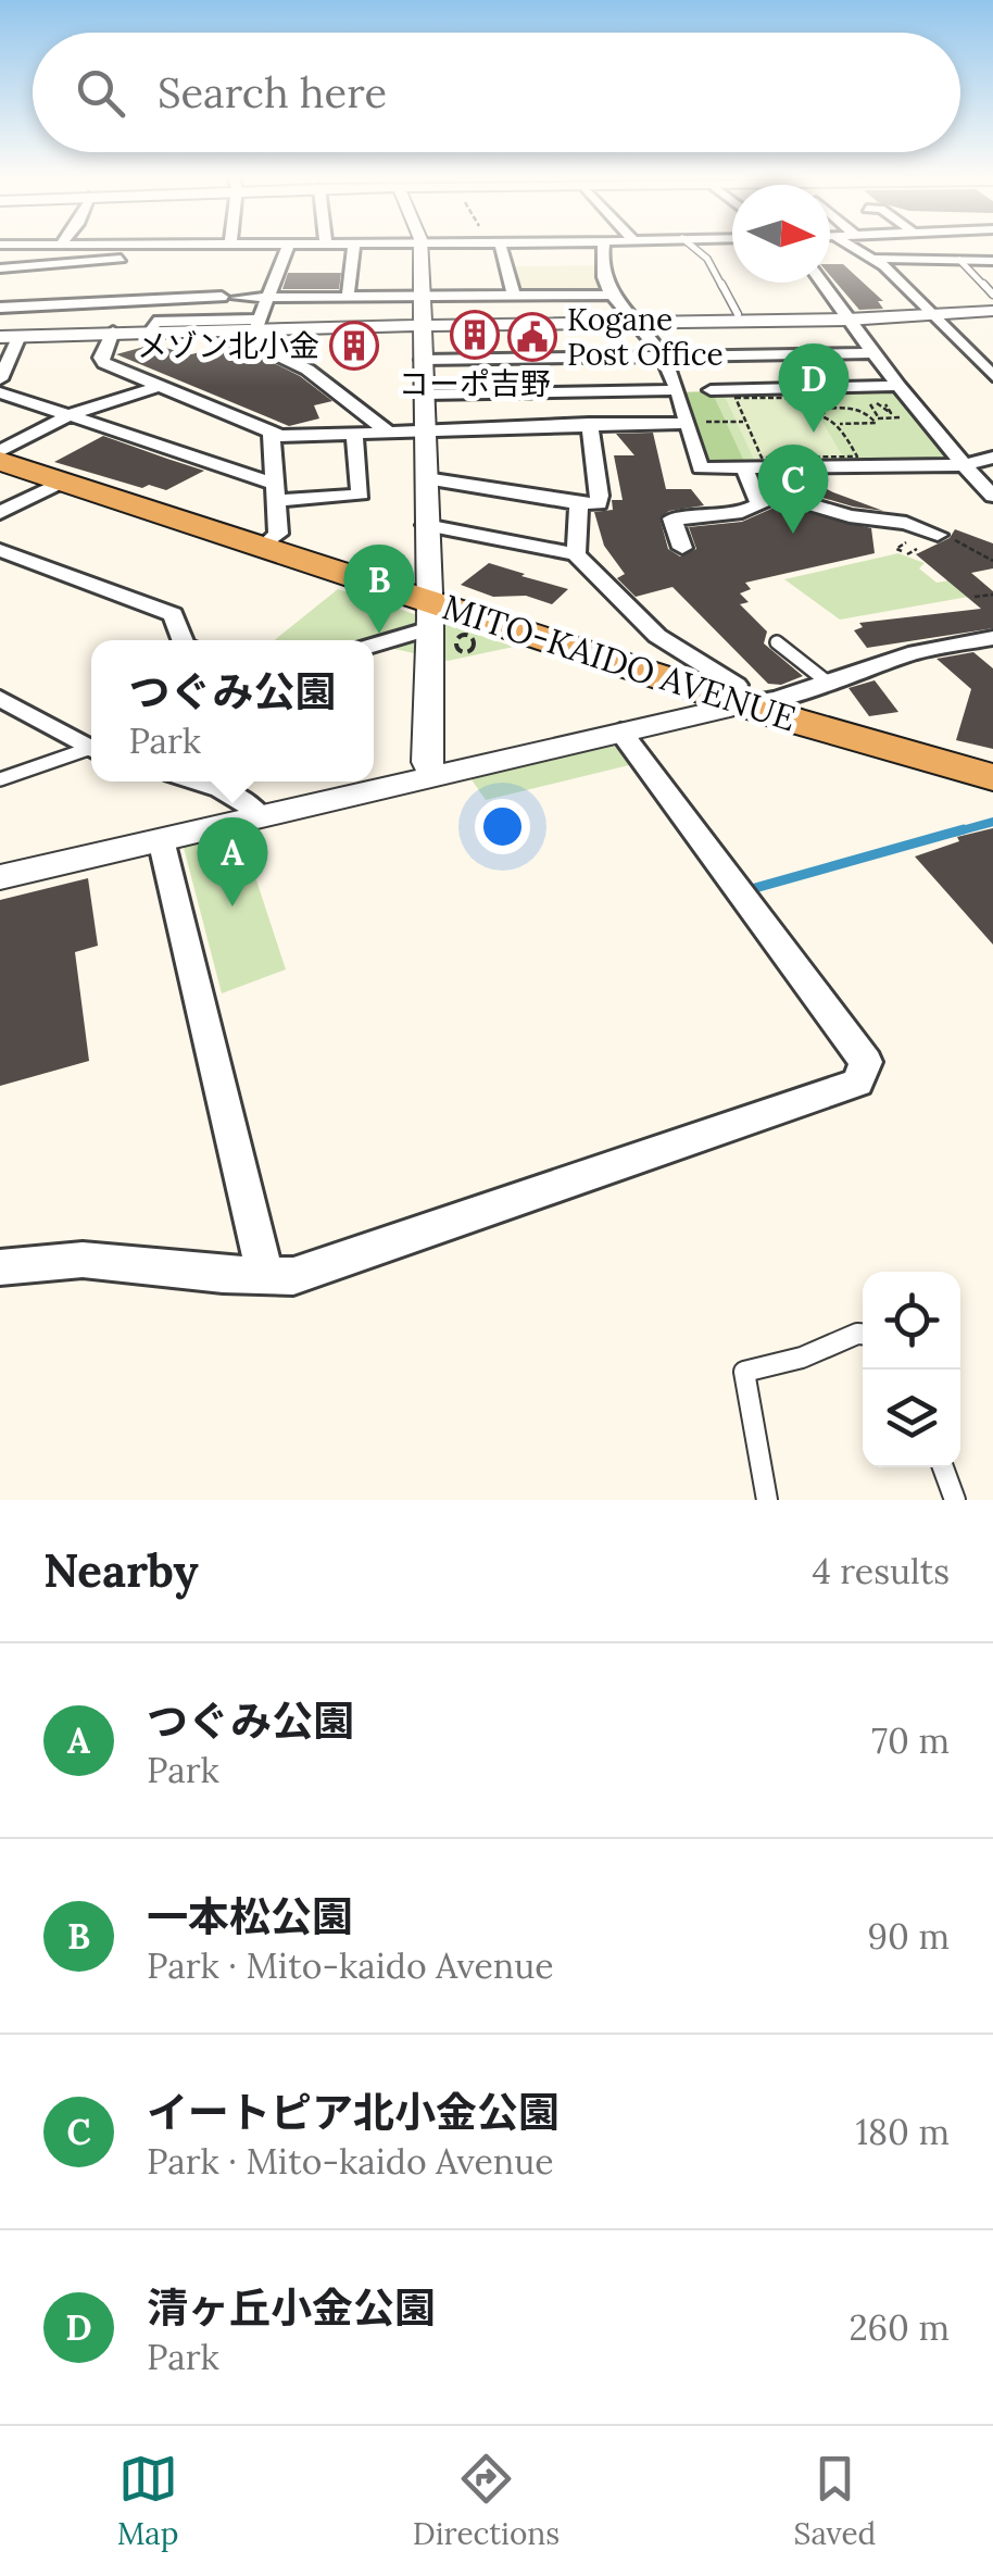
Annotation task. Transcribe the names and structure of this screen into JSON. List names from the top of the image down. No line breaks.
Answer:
{"streets":{"highway":["MITO-KAIDO AVENUE"]},"places":{"building":["コーポ吉野","メゾン北小金"],"public building":["Kogane Post Office"]},"north":"right","page":{"search":"Search here","pins":["D","C","B","A"],"popup":["つぐみ公園","Park"],"heading":["Nearby","4 results"],"list":[{"mark":"A","name":"つぐみ公園","note":"Park","value":"70 m"},{"mark":"B","name":"一本松公園","note":"Park · Mito-kaido Avenue","value":"90 m"},{"mark":"C","name":"イートピア北小金公園","note":"Park · Mito-kaido Avenue","value":"180 m"},{"mark":"D","name":"清ヶ丘小金公園","note":"Park","value":"260 m"}],"nav":["Map","Directions","Saved"]}}
